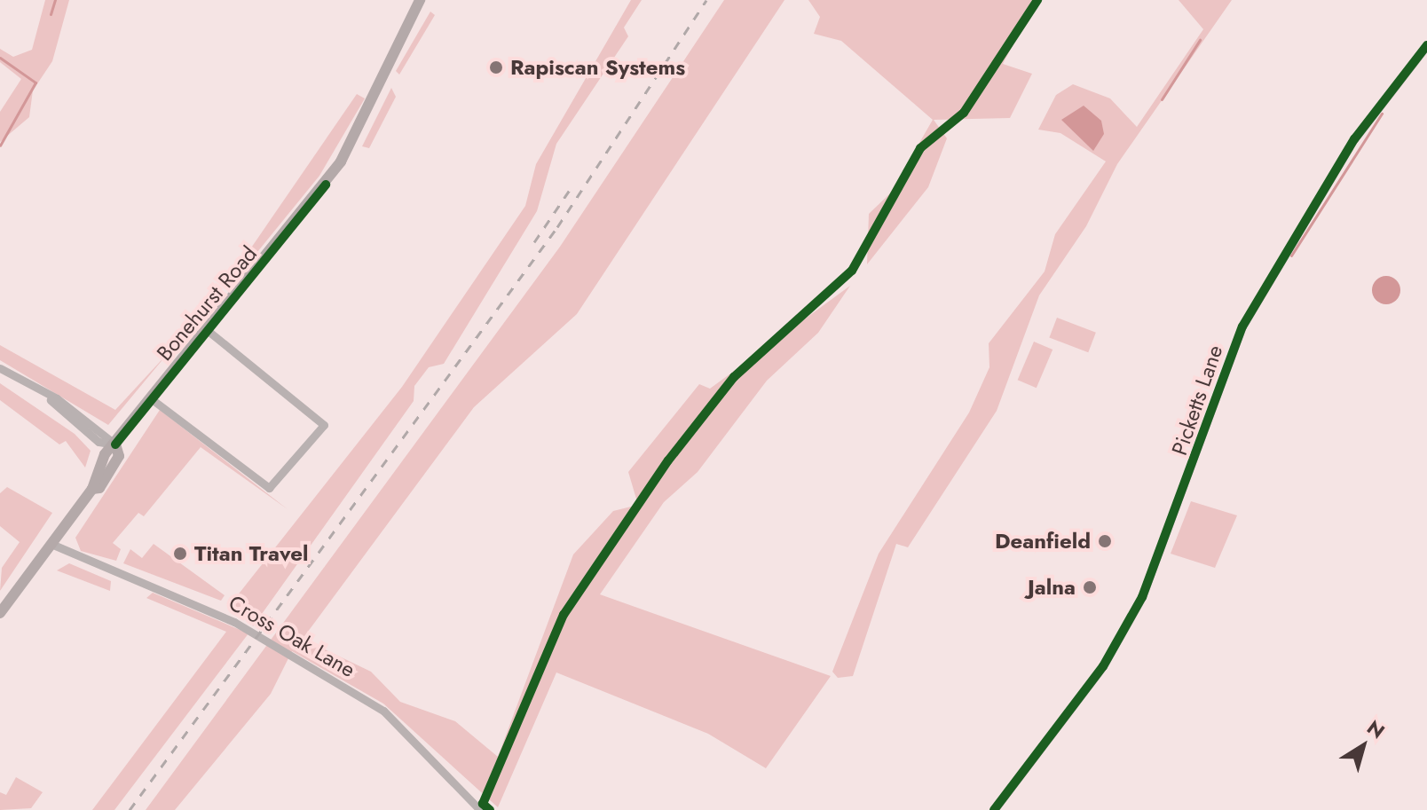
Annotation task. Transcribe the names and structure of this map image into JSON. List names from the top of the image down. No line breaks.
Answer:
{"streets":{"main road":["Bonehurst Road"],"street":["Picketts Lane","Cross Oak Lane"]},"crossings":[["Bonehurst Road","Cross Oak Lane"]],"places":["Rapiscan Systems","Deanfield","Titan Travel","Jalna"],"north":"top right"}
